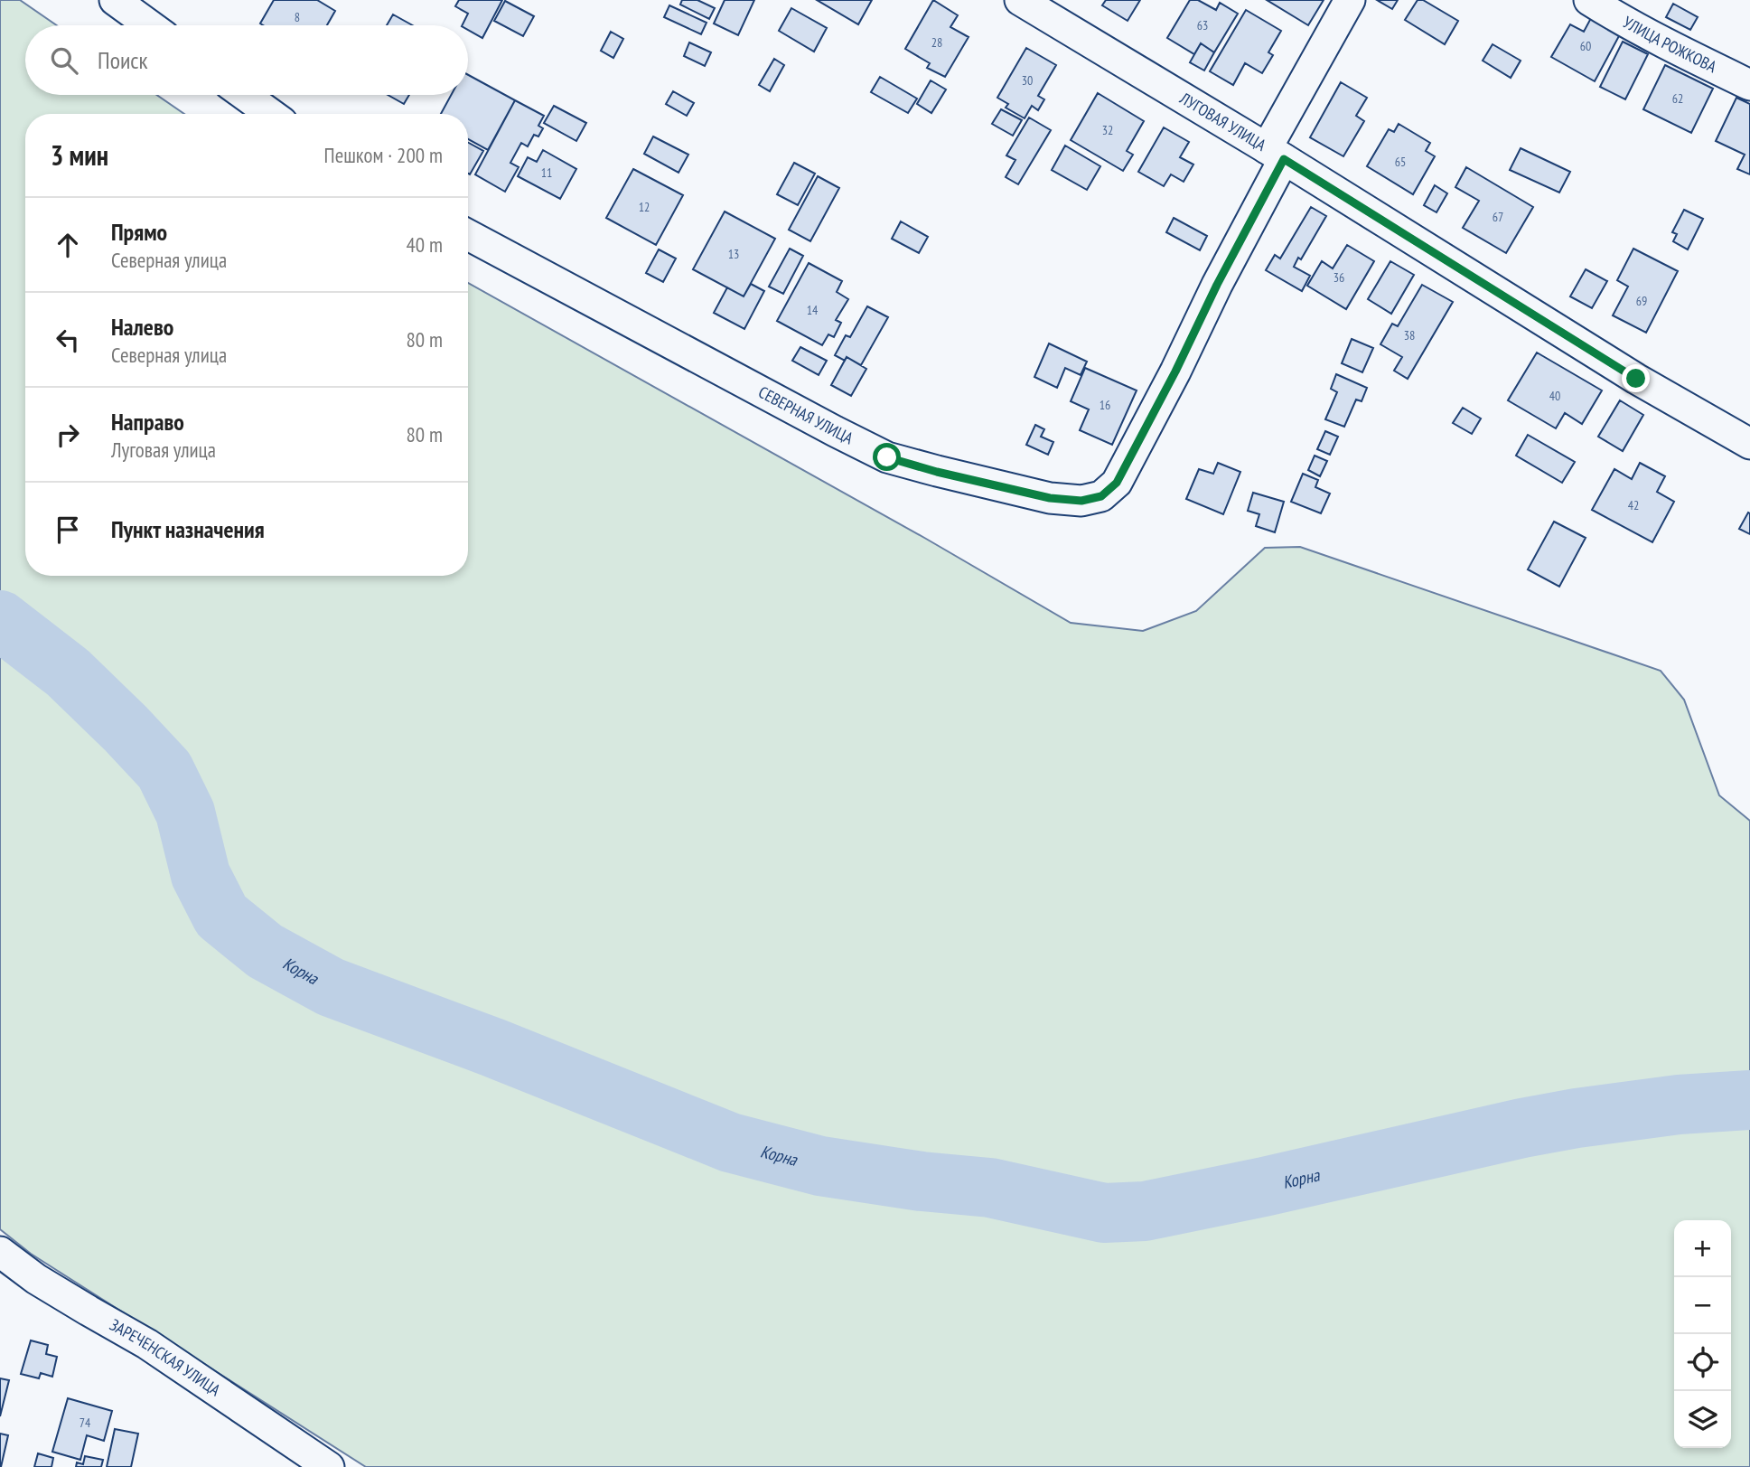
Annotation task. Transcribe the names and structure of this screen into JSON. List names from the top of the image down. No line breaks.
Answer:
{"streets":{"street":["УЛИЦА РОЖКОВА","ЛУГОВАЯ УЛИЦА","СЕВЕРНАЯ УЛИЦА","ЗАРЕЧЕНСКАЯ УЛИЦА"]},"crossings":[["ЛУГОВАЯ УЛИЦА","СЕВЕРНАЯ УЛИЦА"]],"water":["Корна"],"house_numbers":["8","63","28","60","30","62","32","65","11","12","67","13","36","69","14","38","40","16","42","74"],"page":{"search":"Поиск","heading":["3 мин","Пешком · 200 m"],"list":[["Прямо","Северная улица","40 m"],["Налево","Северная улица","80 m"],["Направо","Луговая улица","80 m"],"Пункт назначения"],"map_buttons":["+","−"]}}
